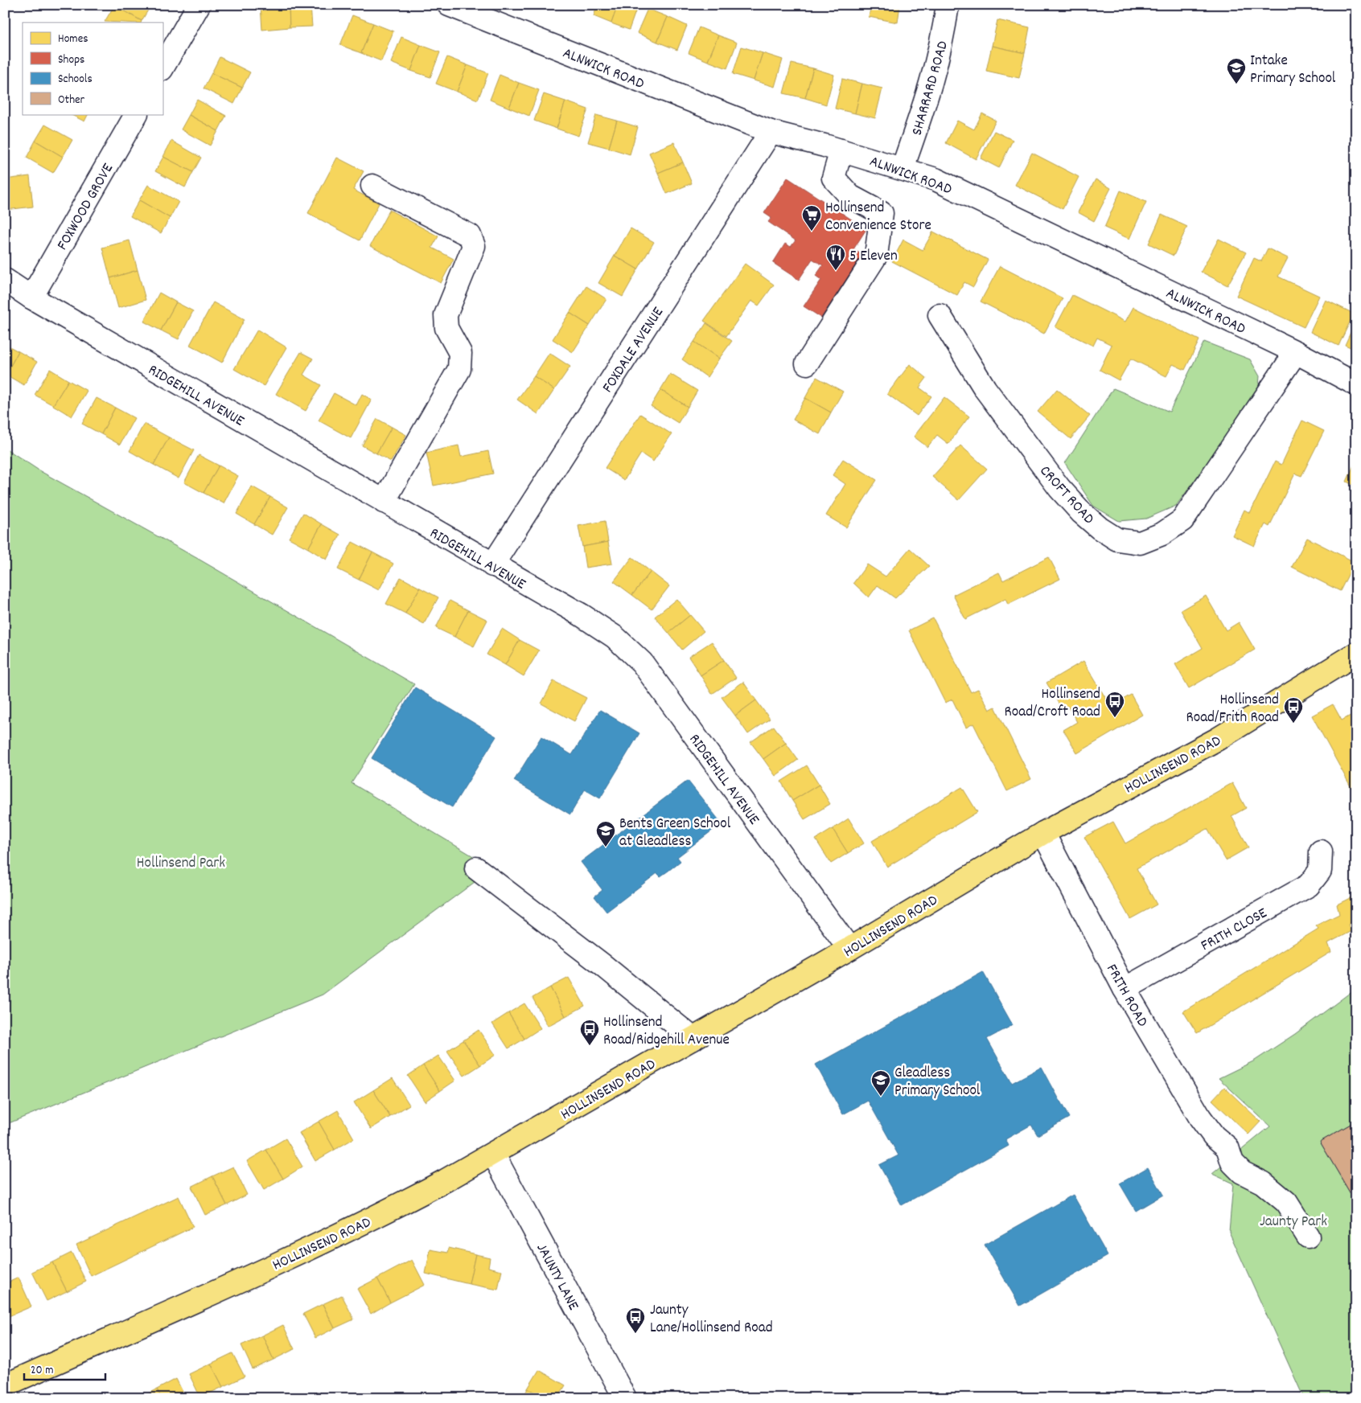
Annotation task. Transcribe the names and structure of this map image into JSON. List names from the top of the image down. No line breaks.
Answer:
{"streets":{"main road":["HOLLINSEND ROAD"],"street":["ALNWICK ROAD","SHARRARD ROAD","FOXWOOD GROVE","FOXDALE AVENUE","RIDGEHILL AVENUE","CROFT ROAD","FRITH CLOSE","FRITH ROAD","JAUNTY LANE"]},"crossings":[["ALNWICK ROAD","SHARRARD ROAD"],["ALNWICK ROAD","FOXDALE AVENUE"],["ALNWICK ROAD","CROFT ROAD"],["FOXWOOD GROVE","RIDGEHILL AVENUE"],["FOXDALE AVENUE","RIDGEHILL AVENUE"],["RIDGEHILL AVENUE","HOLLINSEND ROAD"],["HOLLINSEND ROAD","FRITH ROAD"],["HOLLINSEND ROAD","JAUNTY LANE"],["FRITH CLOSE","FRITH ROAD"]],"parks":["Hollinsend Park","Jaunty Park"],"places":{"school or university":["Intake Primary School","Bents Green School at Gleadless","Gleadless Primary School"],"supermarket":["Hollinsend Convenience Store"],"restaurant":["5 Eleven"],"bus stop":["Hollinsend Road/Croft Road","Hollinsend Road/Frith Road","Hollinsend Road/Ridgehill Avenue","Jaunty Lane/Hollinsend Road"]},"legend":["Homes","Shops","Schools","Other"],"scale_bar":"20 m"}
